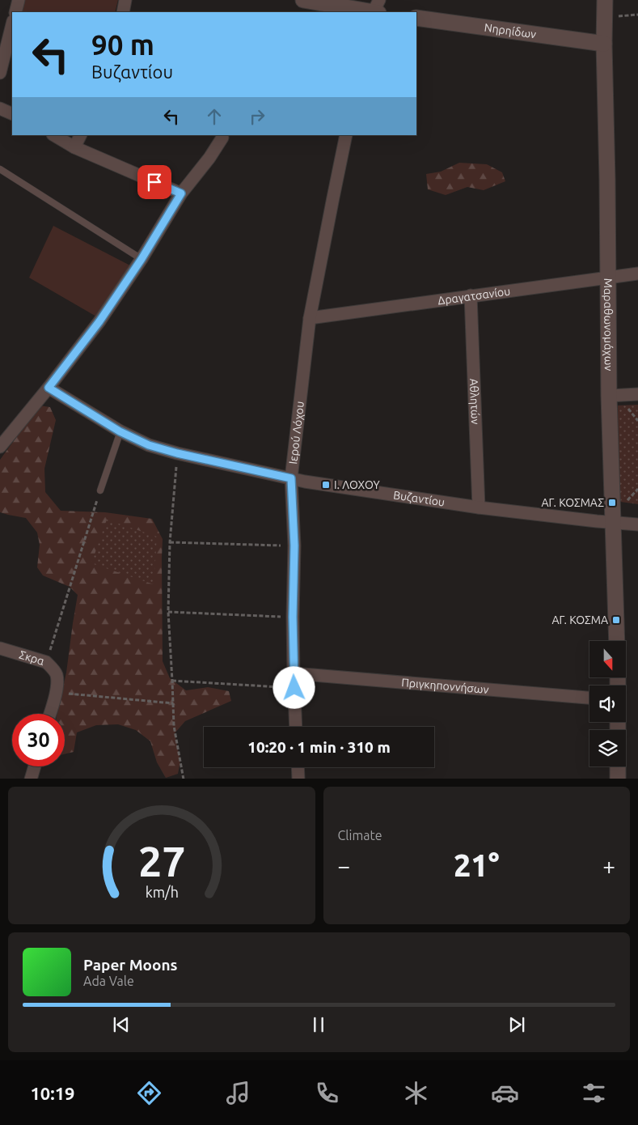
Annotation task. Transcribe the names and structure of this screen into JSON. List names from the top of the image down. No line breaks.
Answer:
{"streets":{"street":["Νηρηίδων","Δραγατσανίου","Μαραθωνομάχων","Αθλητών","Ιερού Λόχου","Βυζαντίου","Σκρα","Πριγκηποννήσων"]},"crossings":[["Νηρηίδων","Μαραθωνομάχων"],["Δραγατσανίου","Μαραθωνομάχων"],["Δραγατσανίου","Αθλητών"],["Δραγατσανίου","Ιερού Λόχου"],["Μαραθωνομάχων","Βυζαντίου"],["Αθλητών","Βυζαντίου"],["Ιερού Λόχου","Βυζαντίου"],["Ιερού Λόχου","Πριγκηποννήσων"]],"places":{"transit":["Ι. ΛΟΧΟΥ","ΑΓ. ΚΟΣΜΑΣ","ΑΓ. ΚΟΣΜΑ"]},"north":"bottom","page":{"turn":["90 m","Βυζαντίου"],"limit":"30","trip":"10:20 · 1 min · 310 m","tile":"Climate","heat":["−","21°","+"],"song":["Paper Moons","Ada Vale"],"tabs":"10:19","gauge":["27","km/h"]}}
